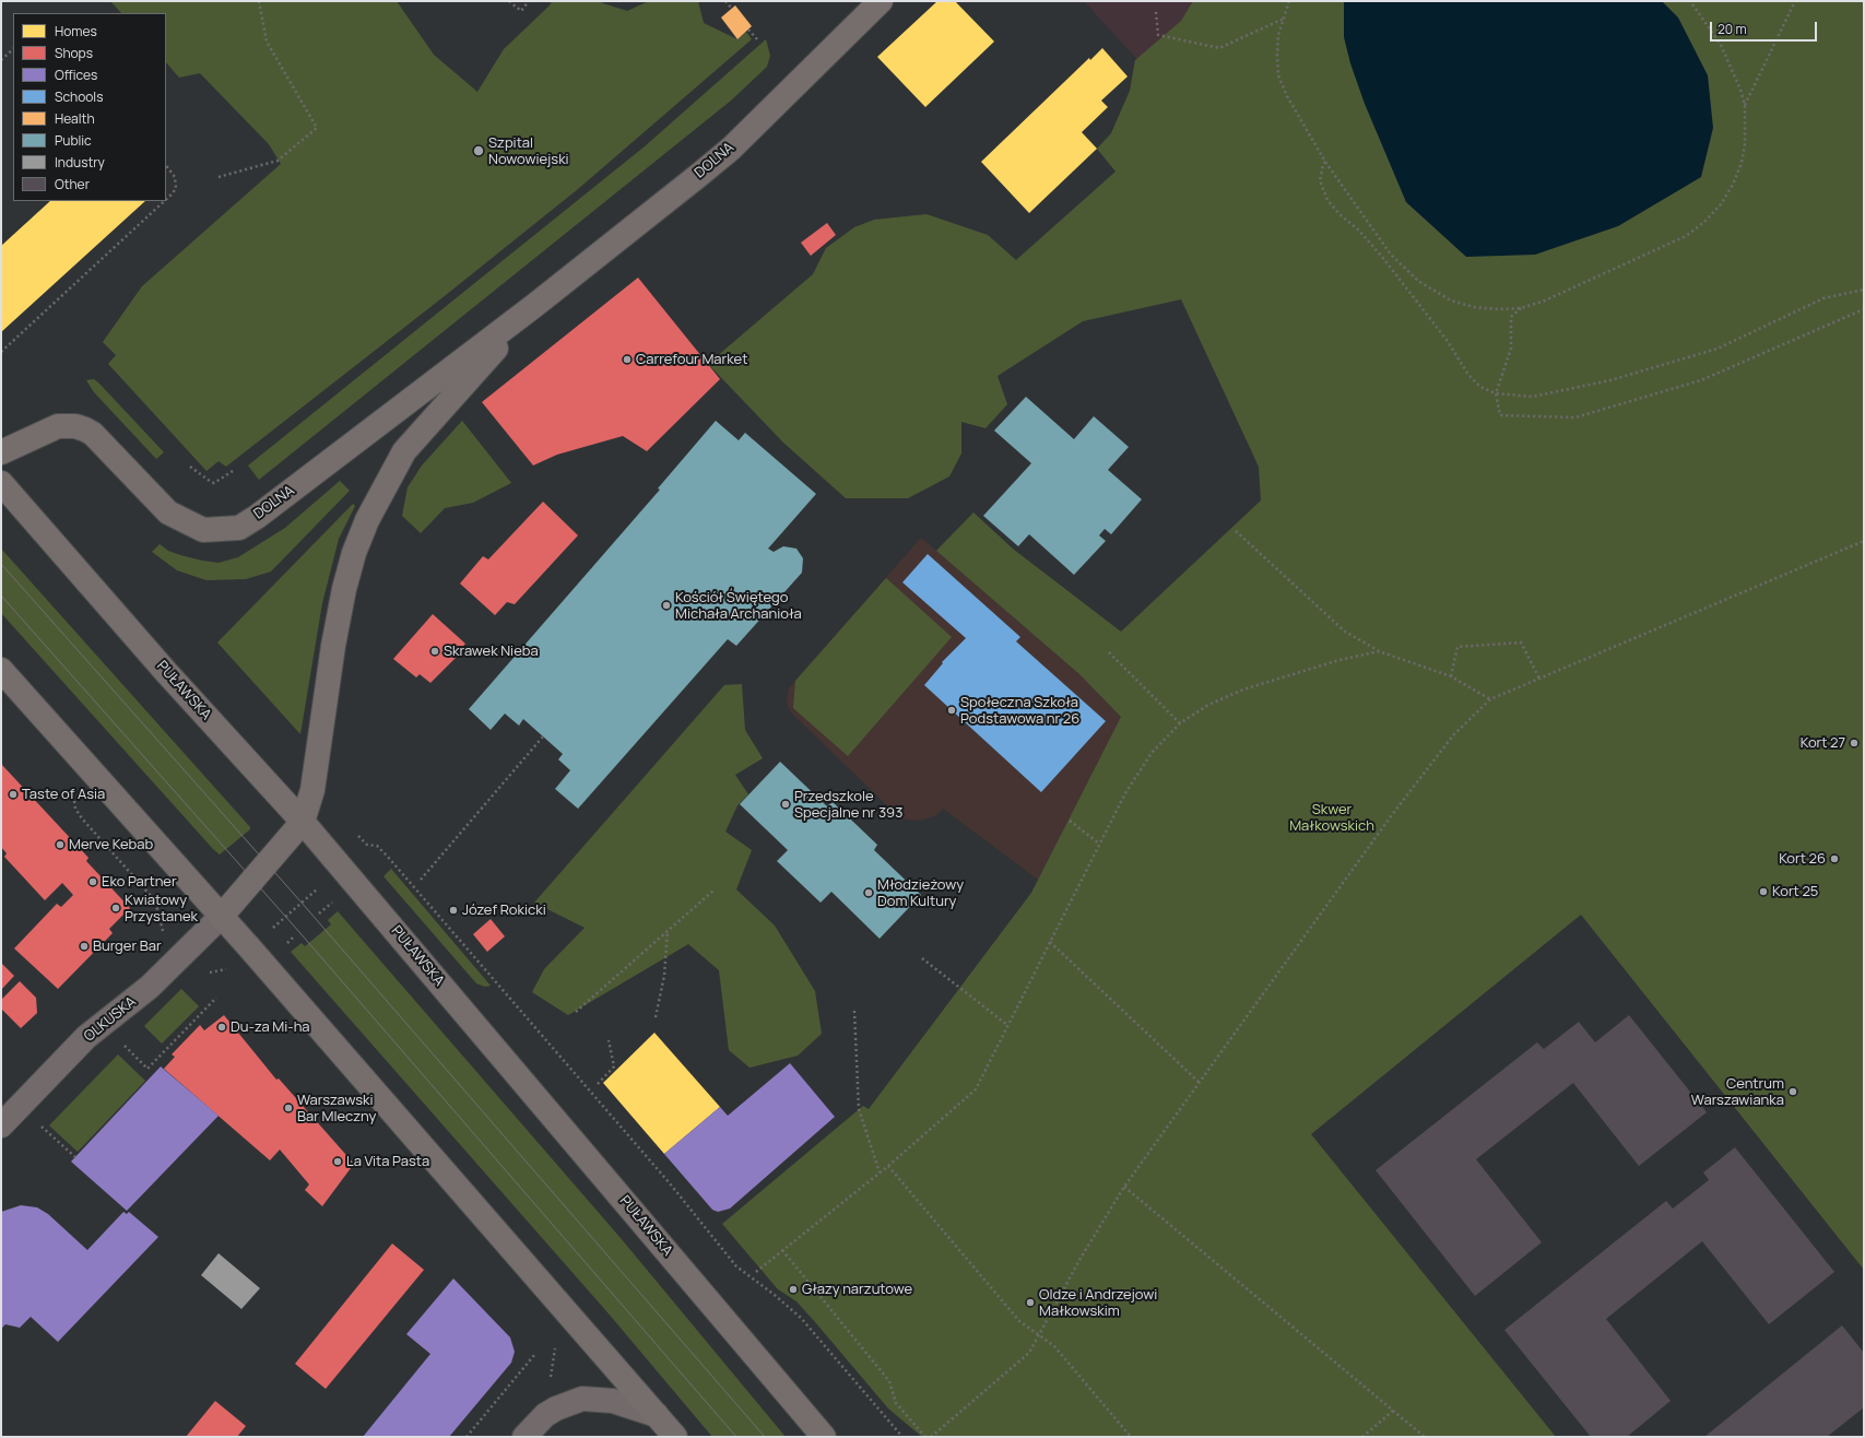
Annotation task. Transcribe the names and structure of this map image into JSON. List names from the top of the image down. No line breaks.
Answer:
{"streets":{"main road":["DOLNA","PUŁAWSKA"],"street":["OLKUSKA"]},"crossings":[["DOLNA","PUŁAWSKA"]],"parks":["Skwer Małkowskich"],"places":["Szpital Nowowiejski","Carrefour Market","Kościół Świętego Michała Archanioła","Skrawek Nieba","Społeczna Szkoła Podstawowa nr 26","Kort 27","Taste of Asia","Przedszkole Specjalne nr 393","Merve Kebab","Kort 26","Eko Partner","Kort 25","Młodzieżowy Dom Kultury","Kwiatowy Przystanek","Józef Rokicki","Burger Bar","Du-za Mi-ha","Centrum Warszawianka","Warszawski Bar Mleczny","La Vita Pasta","Głazy narzutowe","Oldze i Andrzejowi Małkowskim"],"legend":["Homes","Shops","Offices","Schools","Health","Public","Industry","Other"],"scale_bar":"20 m"}
